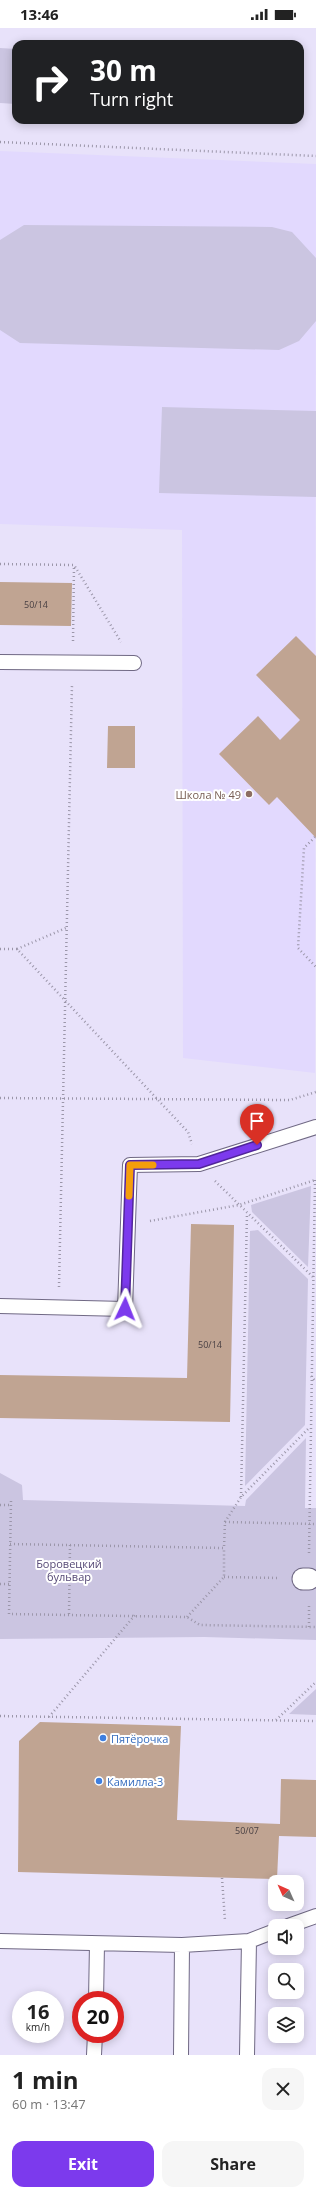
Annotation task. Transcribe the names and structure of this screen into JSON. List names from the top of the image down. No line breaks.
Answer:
{"parks":["Боровецкий бульвар"],"places":["Школа № 49","Пятёрочка","Камилла-3"],"house_numbers":["50/14","50/14","50/07"],"north":"top left","page":{"status":"13:46","turn":["30 m","Turn right"],"speed":"16 km/h","limit":"20","heading":["1 min","60 m · 13:47"],"buttons":["Exit","Share"]}}
